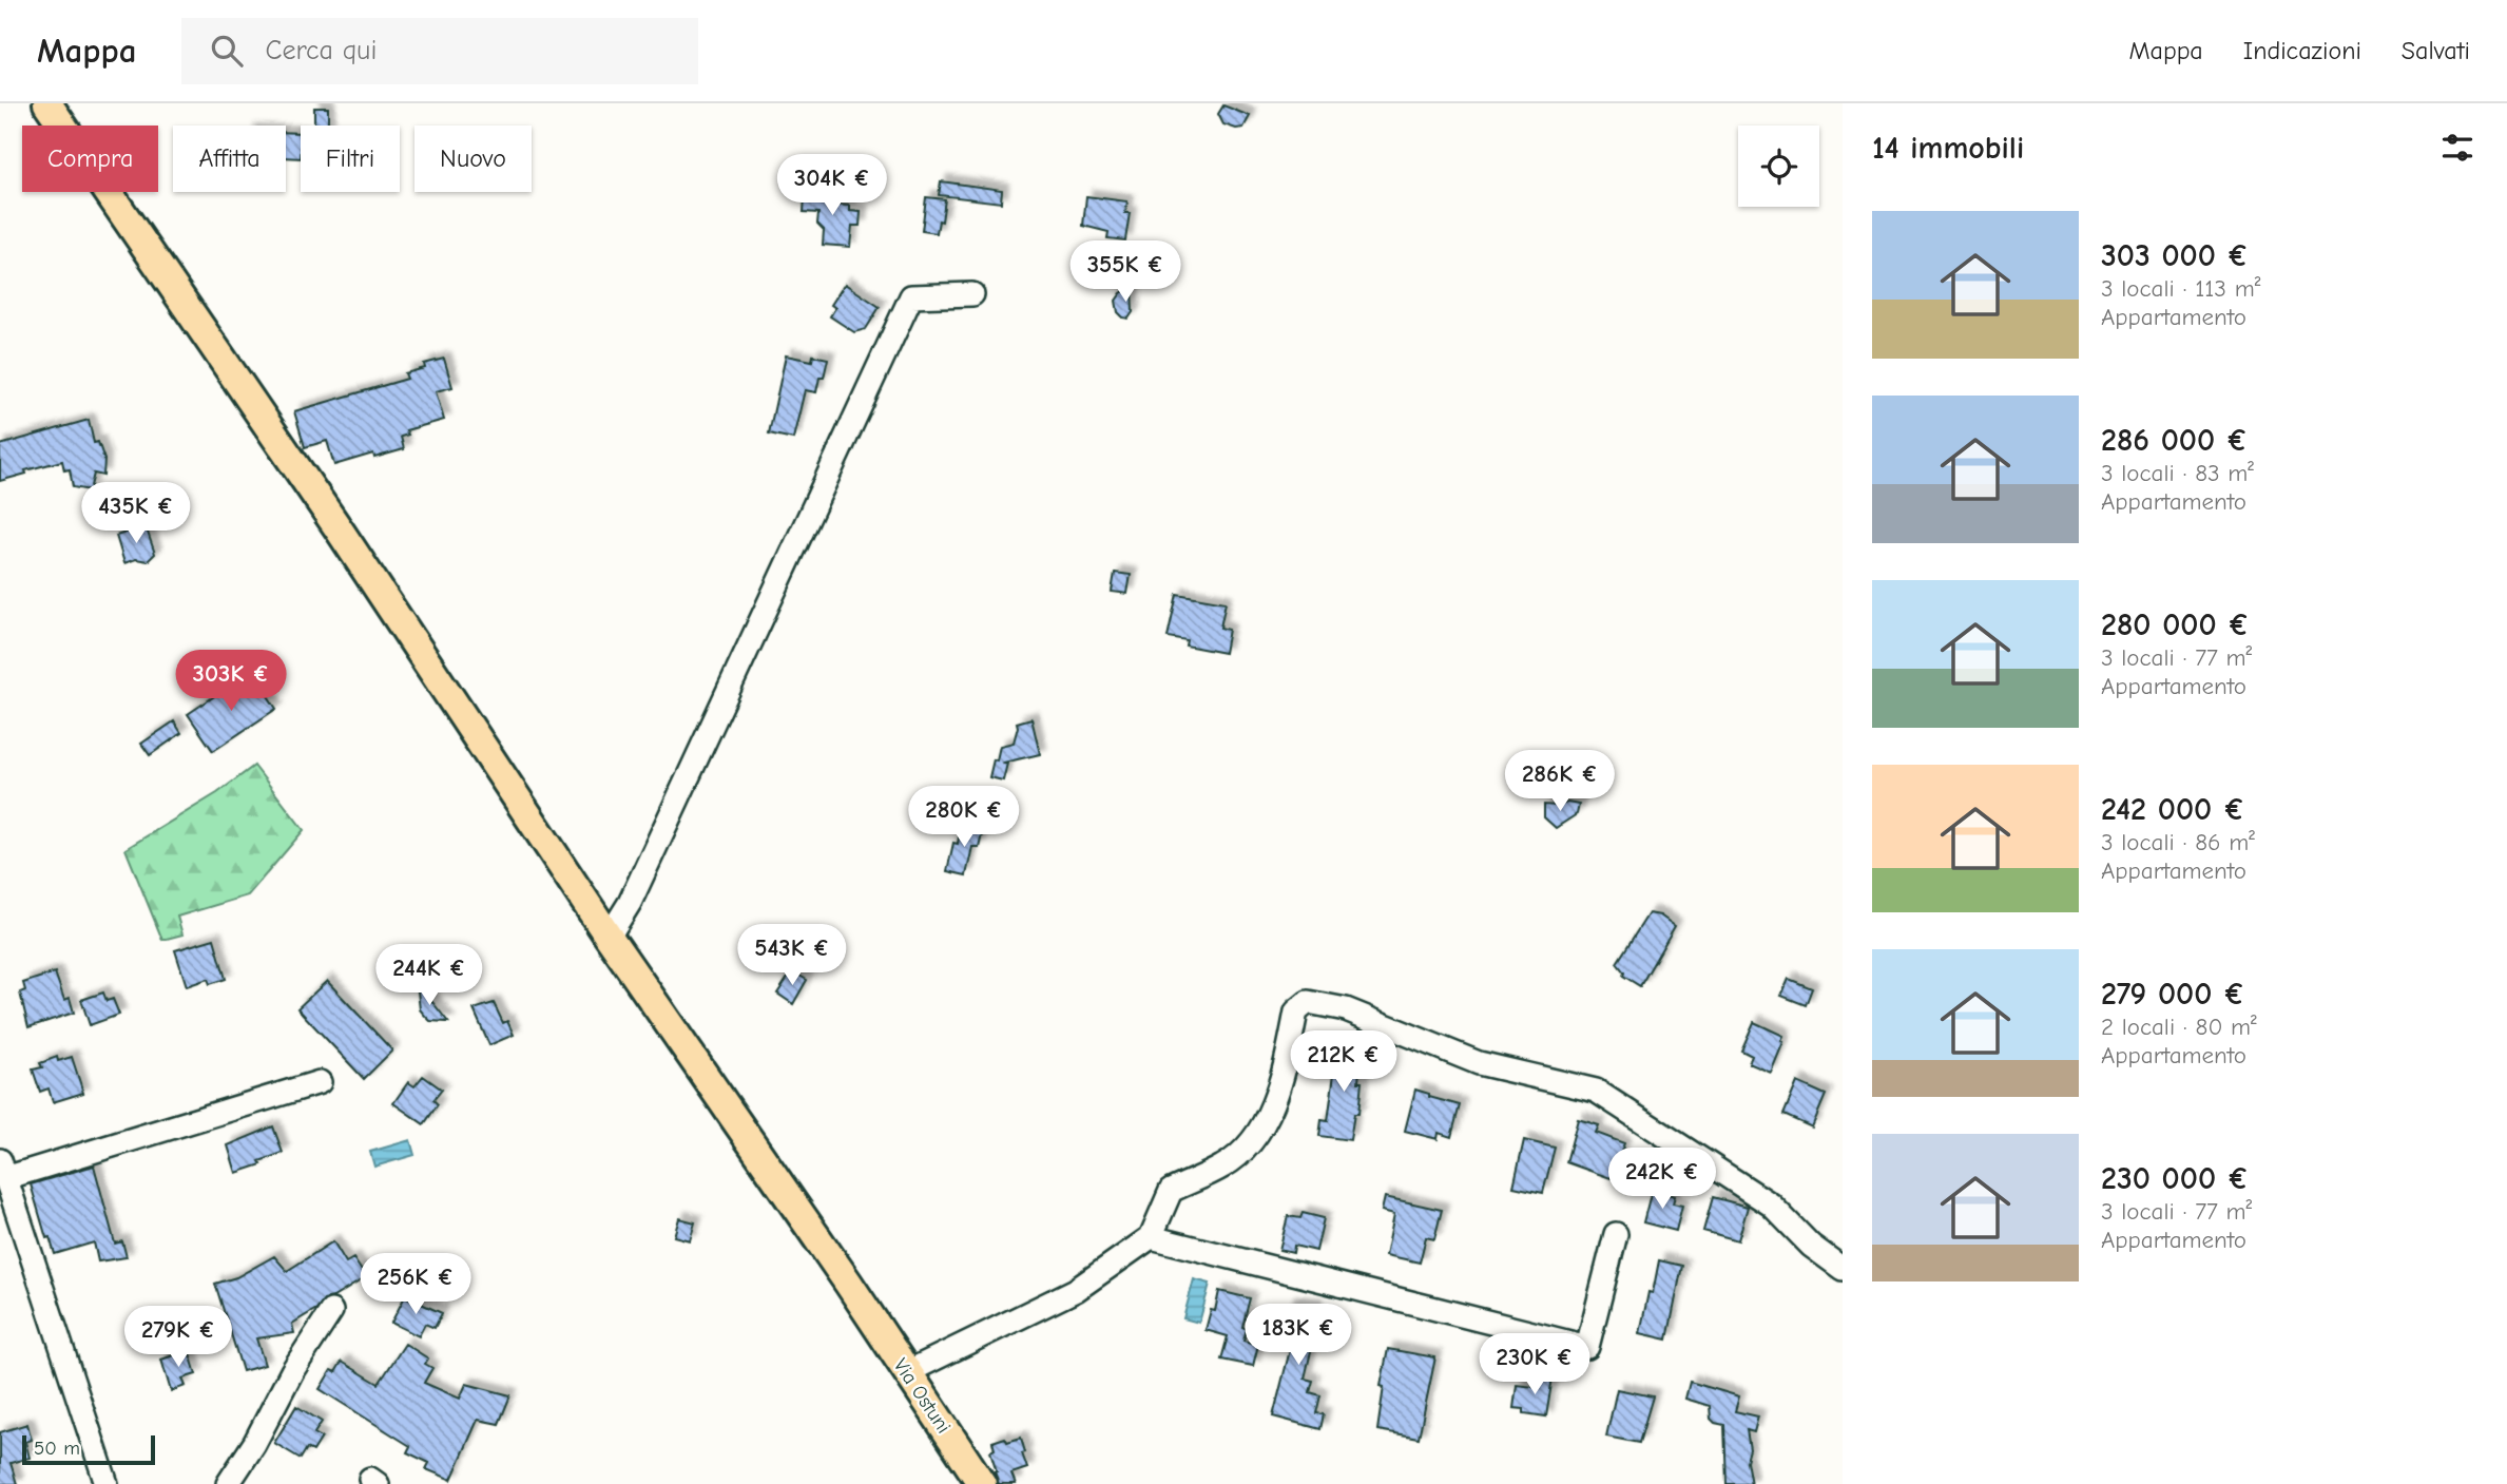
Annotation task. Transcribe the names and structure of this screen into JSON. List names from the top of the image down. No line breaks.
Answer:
{"streets":{"main road":["Via Ostuni"]},"scale_bar":"50 m","page":{"header":"Mappa","search":"Cerca qui","nav":["Mappa","Indicazioni","Salvati"],"heading":"14 immobili","chip":["Compra","Affitta","Filtri","Nuovo"],"price":["304K €","355K €","435K €","303K €","286K €","280K €","543K €","244K €","212K €","242K €","256K €","183K €","279K €","230K €"],"list":[{"name":"303 000 €","note":"3 locali · 113 m² · Appartamento"},{"name":"286 000 €","note":"3 locali · 83 m² · Appartamento"},{"name":"280 000 €","note":"3 locali · 77 m² · Appartamento"},{"name":"242 000 €","note":"3 locali · 86 m² · Appartamento"},{"name":"279 000 €","note":"2 locali · 80 m² · Appartamento"},{"name":"230 000 €","note":"3 locali · 77 m² · Appartamento"}],"scale":"50 m"}}
